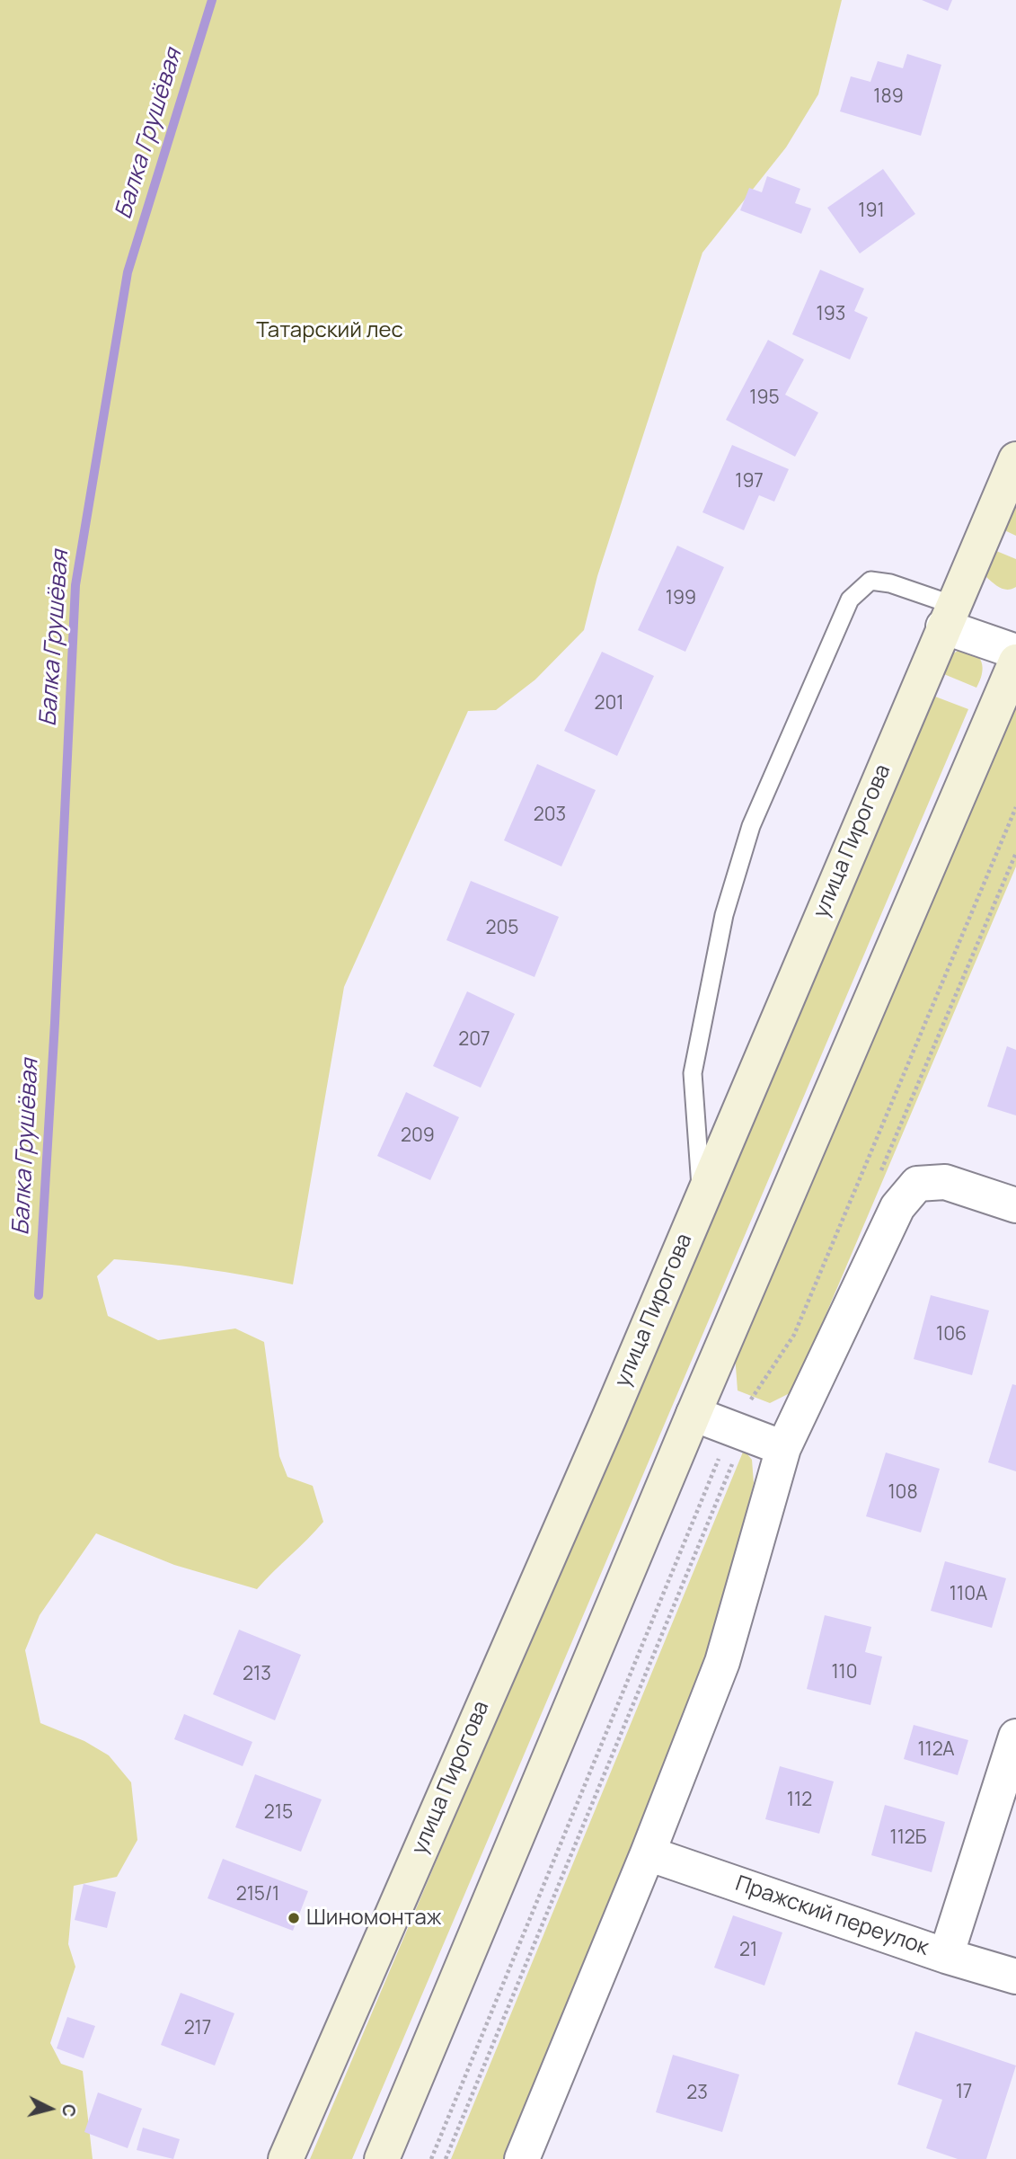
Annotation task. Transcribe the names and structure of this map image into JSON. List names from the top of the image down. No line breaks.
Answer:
{"streets":{"main road":["улица Пирогова"],"street":["Пражский переулок"]},"water":["Балка Грушёвая"],"parks":["Татарский лес"],"places":["Шиномонтаж"],"house_numbers":["189","191","193","195","197","199","201","203","205","207","209","106","108","110А","110","213","112А","112","215","112Б","215/1","21","217","17","23"],"north":"right"}
